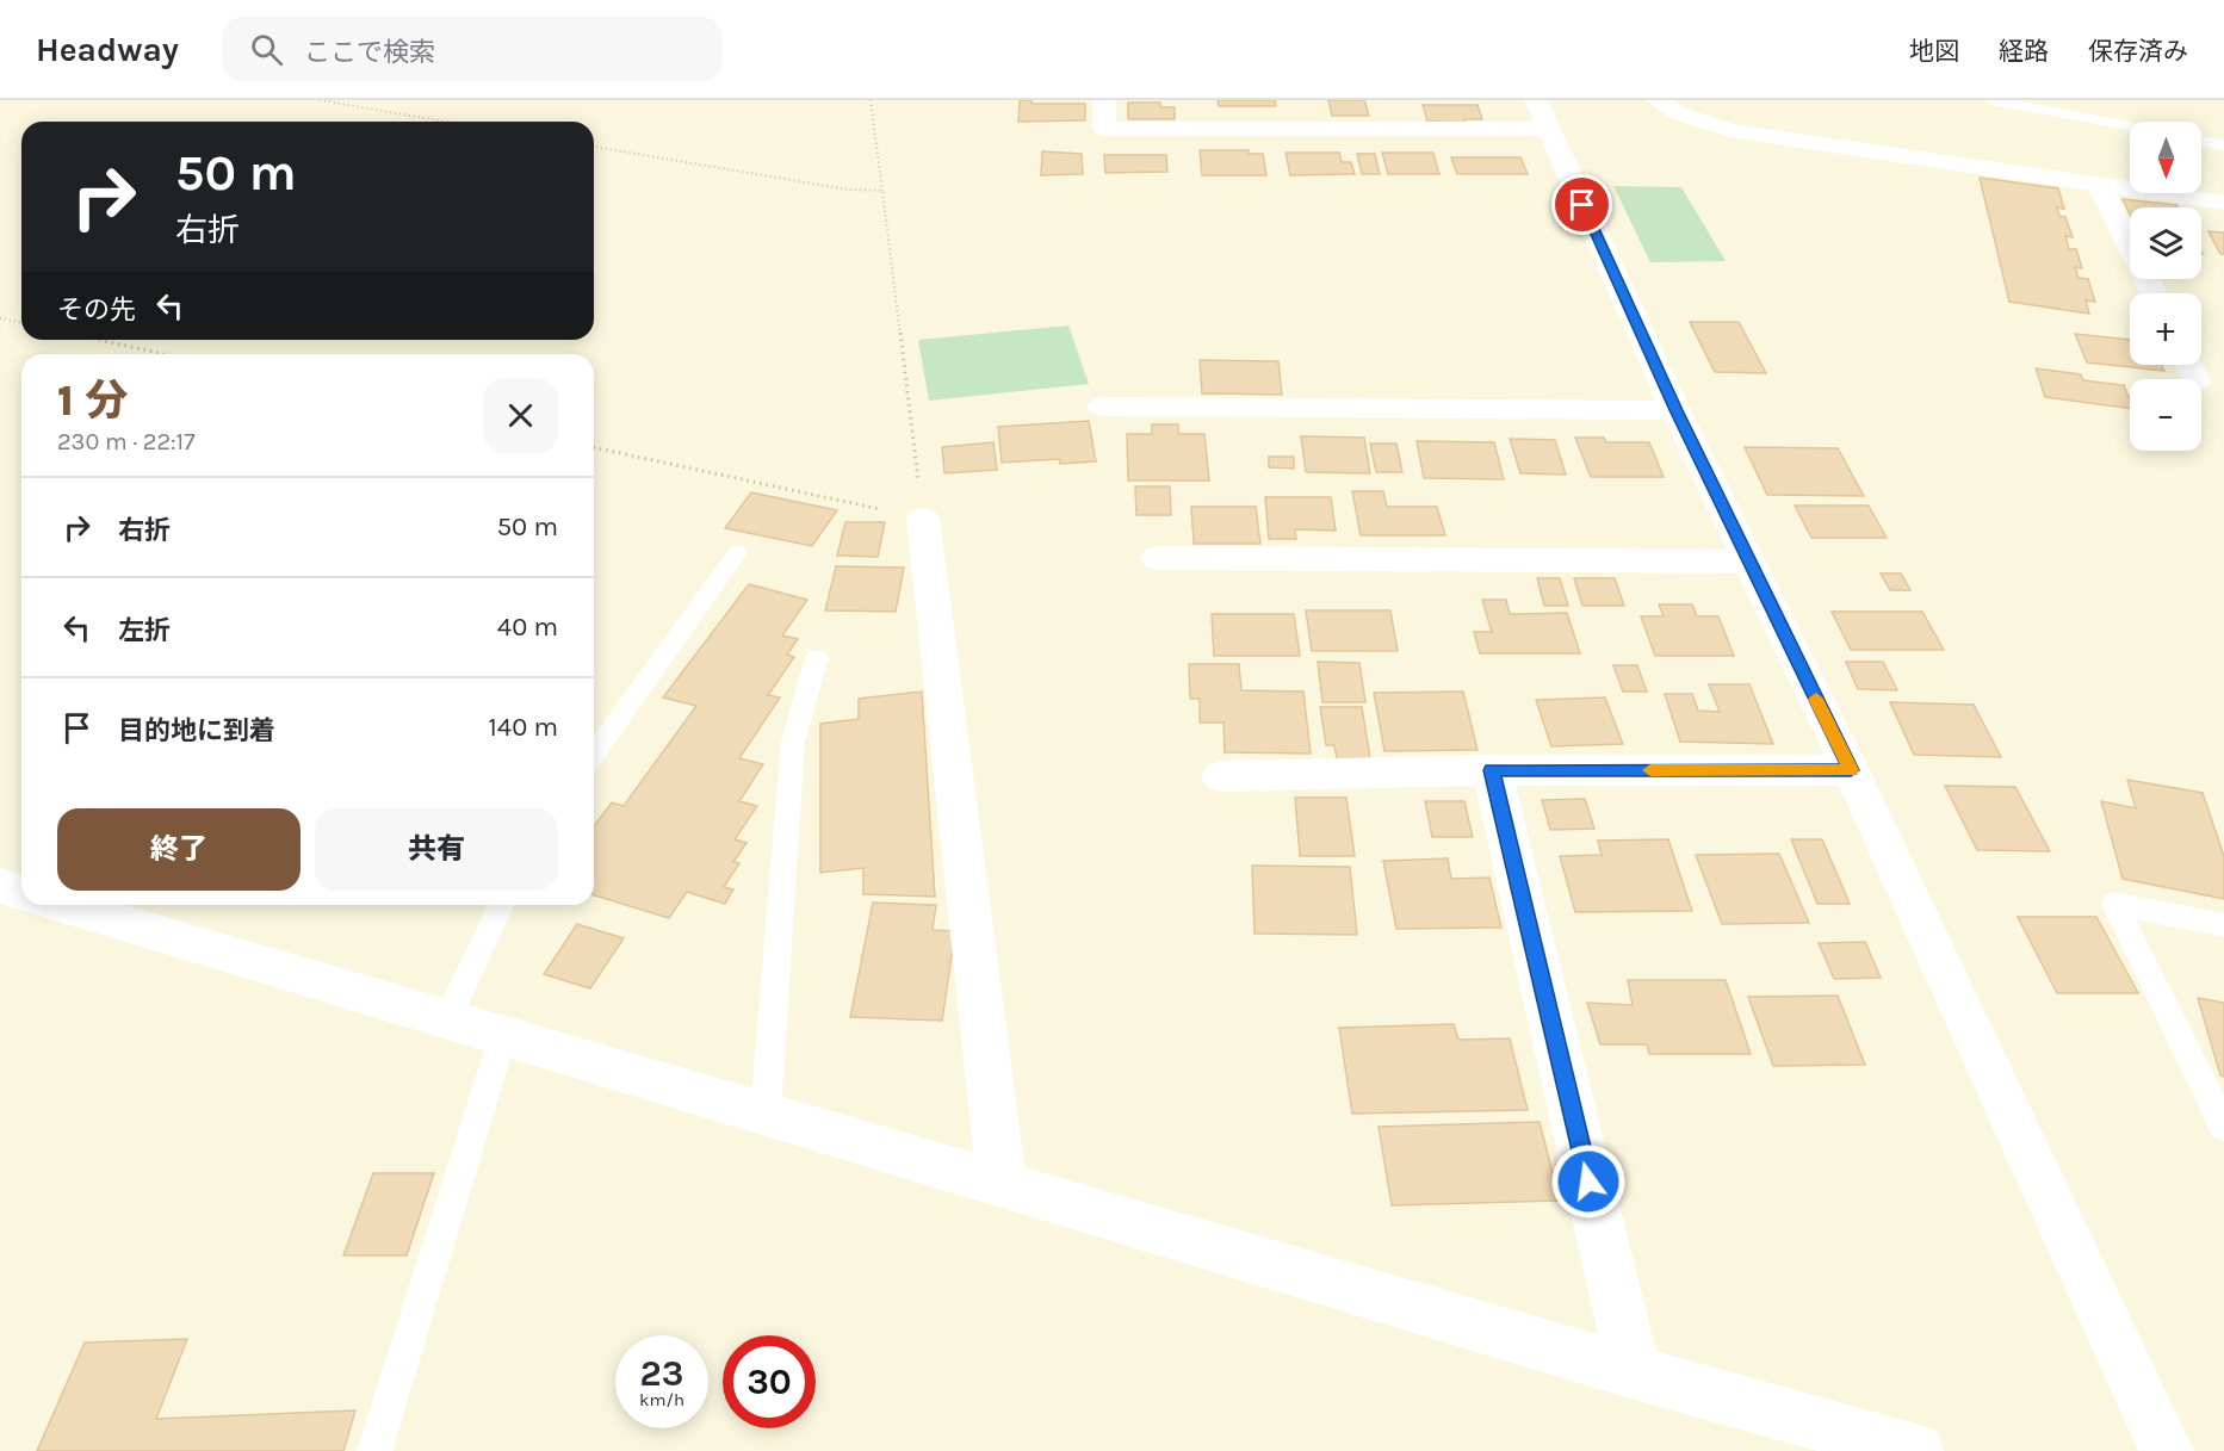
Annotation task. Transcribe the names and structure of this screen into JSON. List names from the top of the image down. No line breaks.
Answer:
{"north":"bottom","page":{"header":"Headway","search":"ここで検索","nav":["地図","経路","保存済み"],"map_buttons":["+","−"],"turn":["50 m","右折"],"then":"その先","heading":["1 分","230 m · 22:17"],"list":[{"name":"右折","value":"50 m"},{"name":"左折","value":"40 m"},{"name":"目的地に到着","value":"140 m"}],"buttons":["終了","共有"],"speed":"23 km/h","limit":"30"}}
